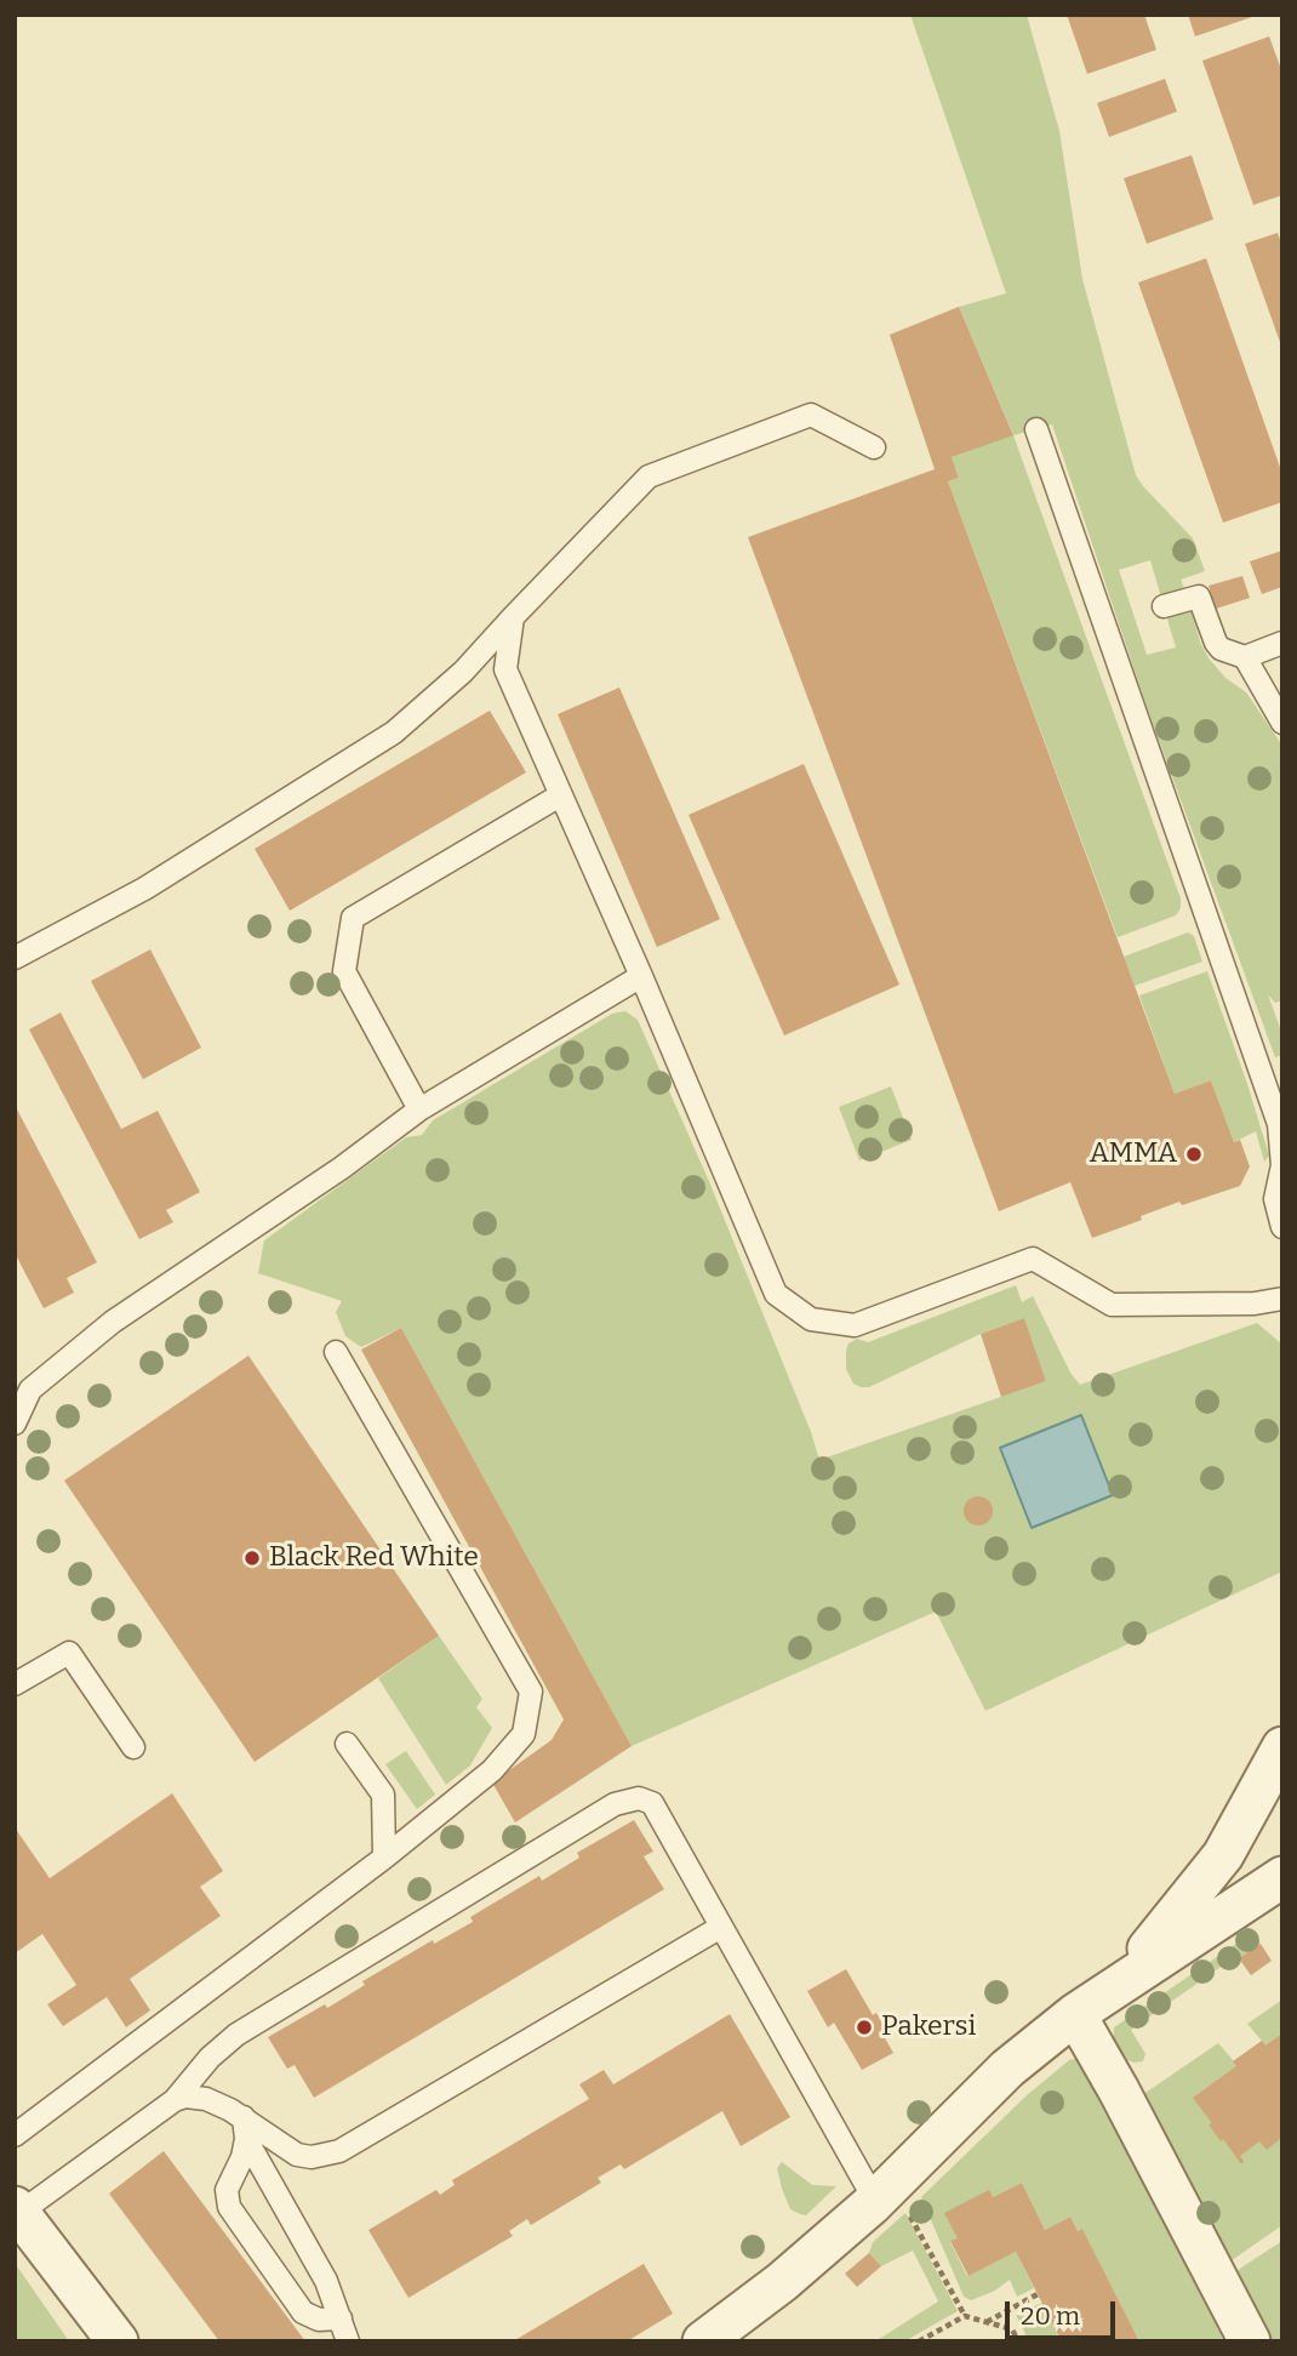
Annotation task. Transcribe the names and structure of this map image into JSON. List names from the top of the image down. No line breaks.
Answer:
{"places":["AMMA","Black Red White","Pakersi"],"scale_bar":"20 m"}
